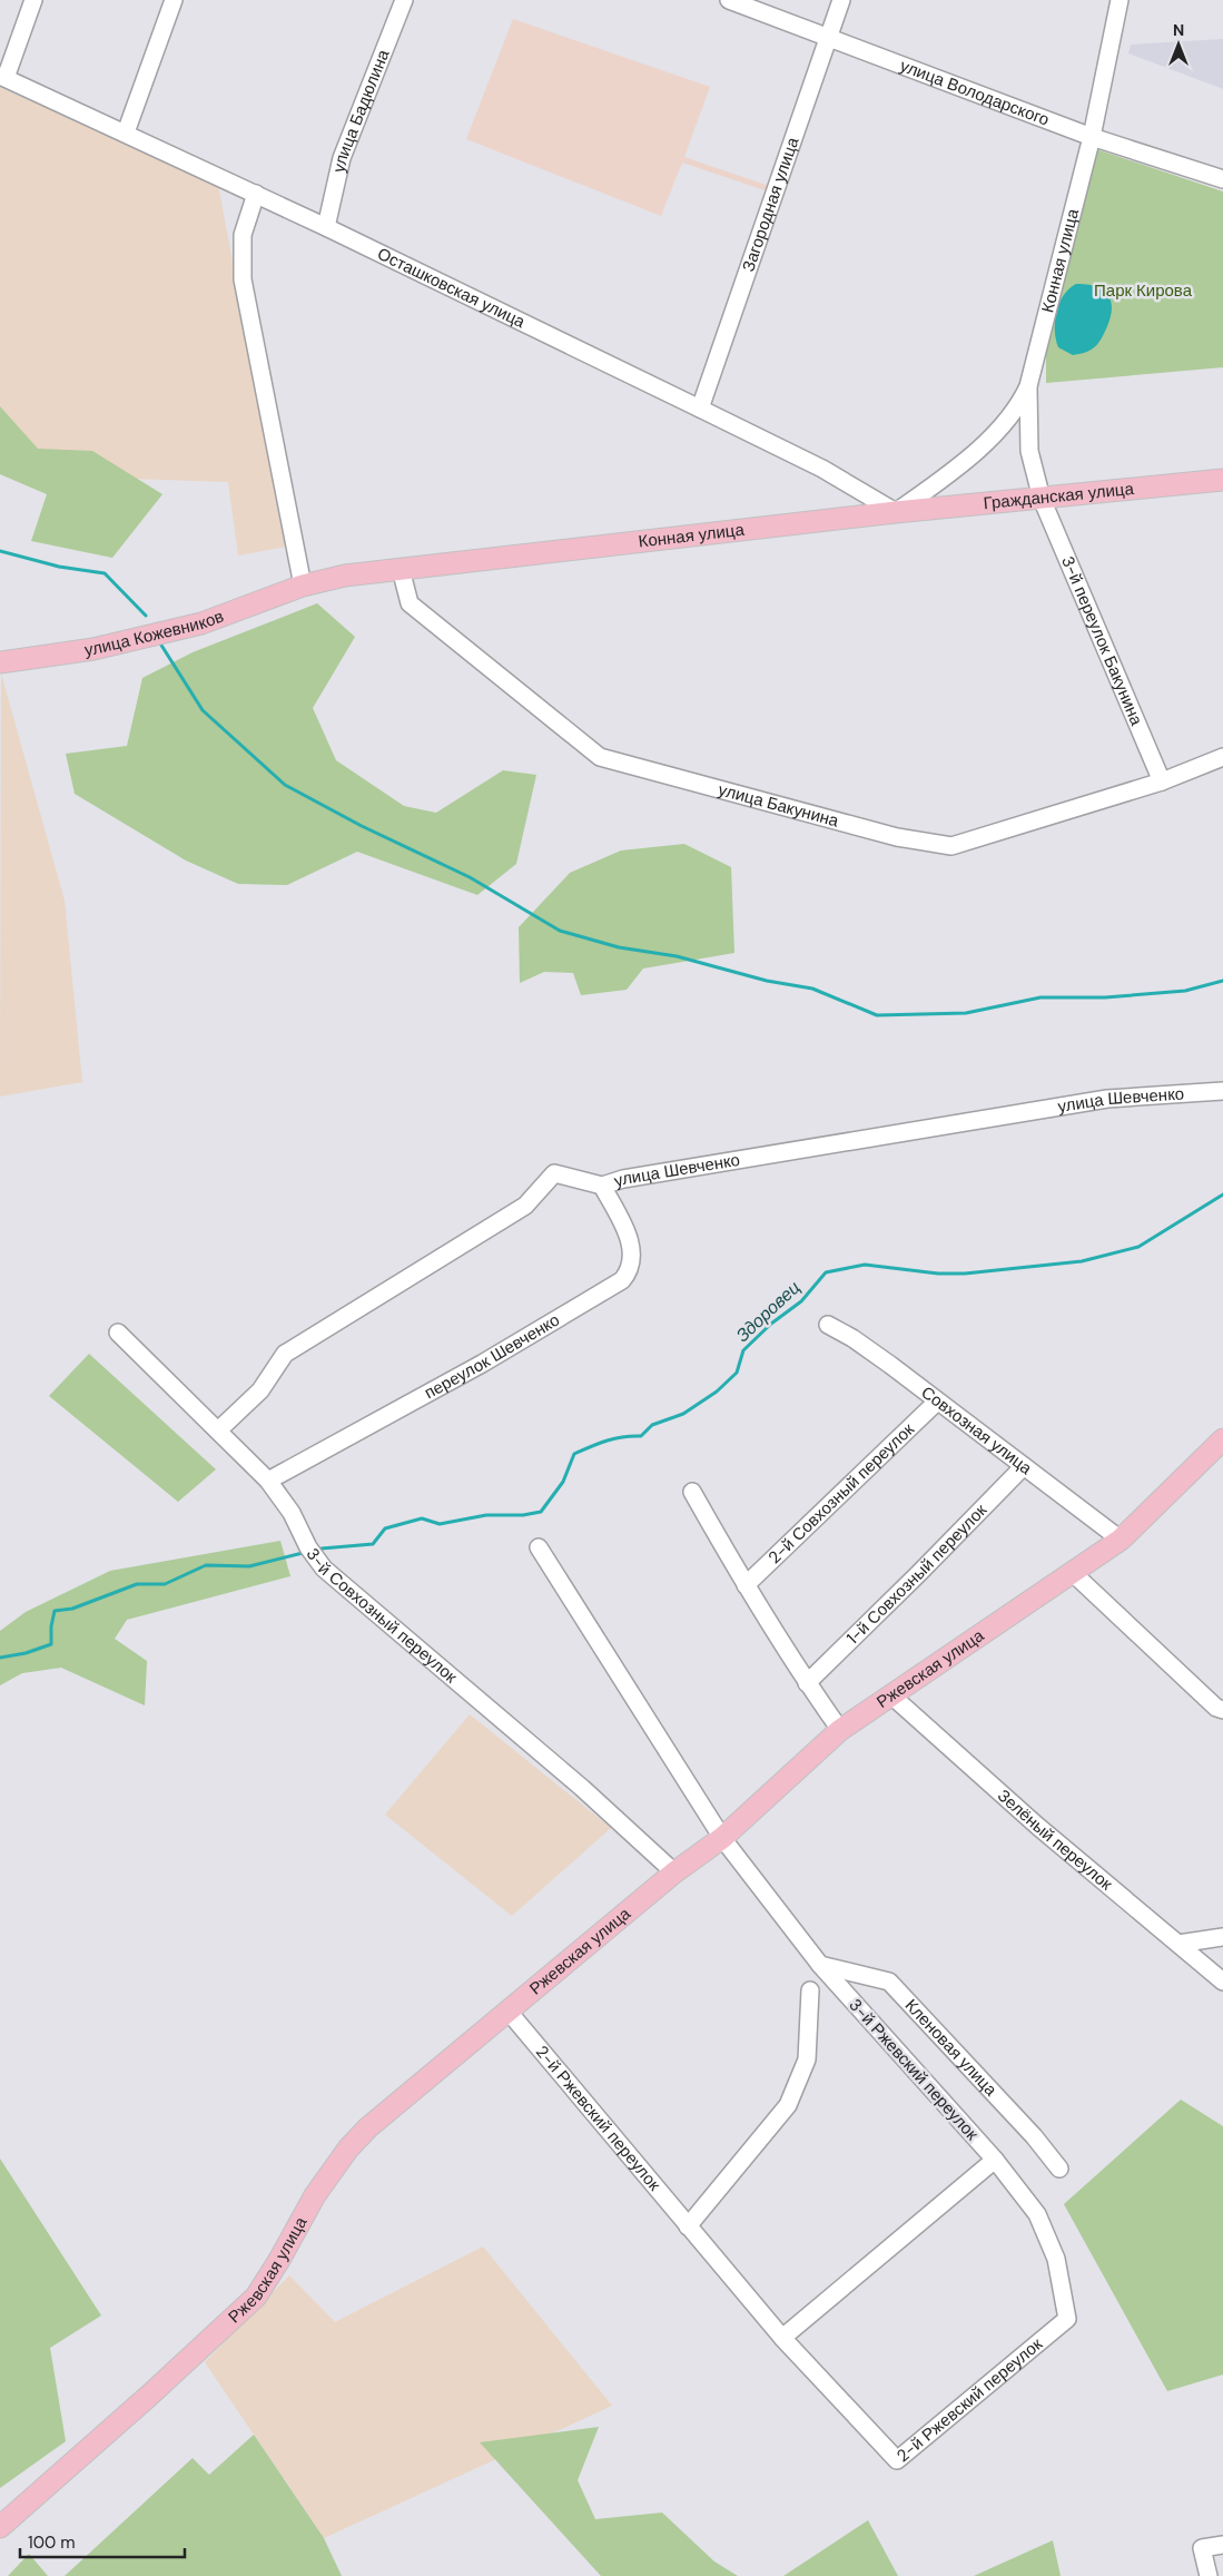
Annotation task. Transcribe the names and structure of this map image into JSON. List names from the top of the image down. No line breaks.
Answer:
{"streets":{"main road":["Конная улица","Гражданская улица","улица Кожевников","Ржевская улица"],"street":["улица Володарского","улица Бадюлина","Загородная улица","Осташковская улица","3-й переулок Бакунина","улица Бакунина","улица Шевченко","переулок Шевченко","Совхозная улица","2-й Совхозный переулок","1-й Совхозный переулок","3-й Совхозный переулок","Зелёный переулок","Кленовая улица","3-й Ржевский переулок","2-й Ржевский переулок"]},"crossings":[["улица Володарского","Загородная улица"],["улица Володарского","Конная улица"],["улица Бадюлина","Осташковская улица"],["Загородная улица","Осташковская улица"],["Конная улица","Осташковская улица"],["Конная улица","Гражданская улица"],["Конная улица","улица Кожевников"],["Конная улица","3-й переулок Бакунина"],["Конная улица","улица Бакунина"],["Осташковская улица","Гражданская улица"],["Гражданская улица","3-й переулок Бакунина"],["3-й переулок Бакунина","улица Бакунина"],["улица Шевченко","переулок Шевченко"],["улица Шевченко","3-й Совхозный переулок"],["переулок Шевченко","3-й Совхозный переулок"],["Совхозная улица","2-й Совхозный переулок"],["Совхозная улица","1-й Совхозный переулок"],["Совхозная улица","Ржевская улица"],["3-й Совхозный переулок","Ржевская улица"],["Ржевская улица","Зелёный переулок"],["Ржевская улица","3-й Ржевский переулок"],["Ржевская улица","2-й Ржевский переулок"],["Кленовая улица","3-й Ржевский переулок"],["3-й Ржевский переулок","2-й Ржевский переулок"]],"water":["Здоровец"],"parks":["Парк Кирова"],"scale_bar":"100 m","north":"top"}
